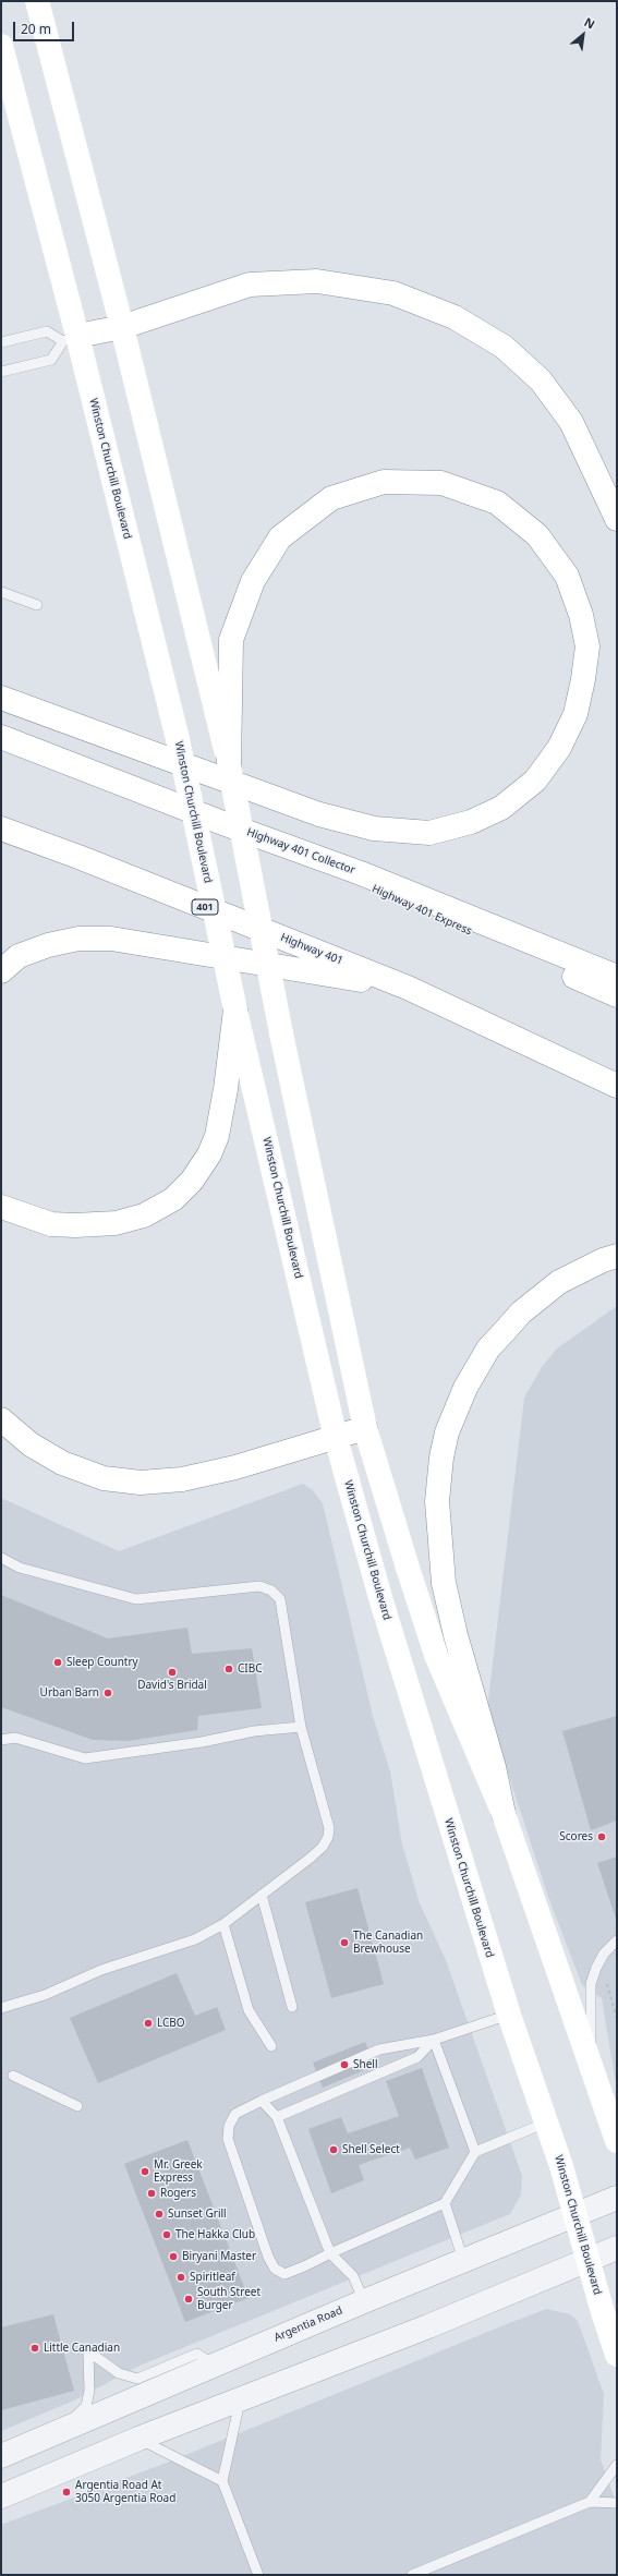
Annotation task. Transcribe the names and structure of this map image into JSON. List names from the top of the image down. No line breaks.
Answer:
{"streets":{"main road":["Winston Churchill Boulevard","Highway 401 Collector","401","Highway 401 Express","Highway 401"],"street":["Argentia Road"]},"crossings":[["Winston Churchill Boulevard","Argentia Road"],["Highway 401 Collector","Highway 401 Express"]],"places":["Sleep Country","CIBC","David's Bridal","Urban Barn","Scores","The Canadian Brewhouse","LCBO","Shell","Shell Select","Mr. Greek Express","Rogers","Sunset Grill","The Hakka Club","Biryani Master","Spiritleaf","South Street Burger","Little Canadian","Argentia Road At 3050 Argentia Road"],"scale_bar":"20 m","north":"top right"}
